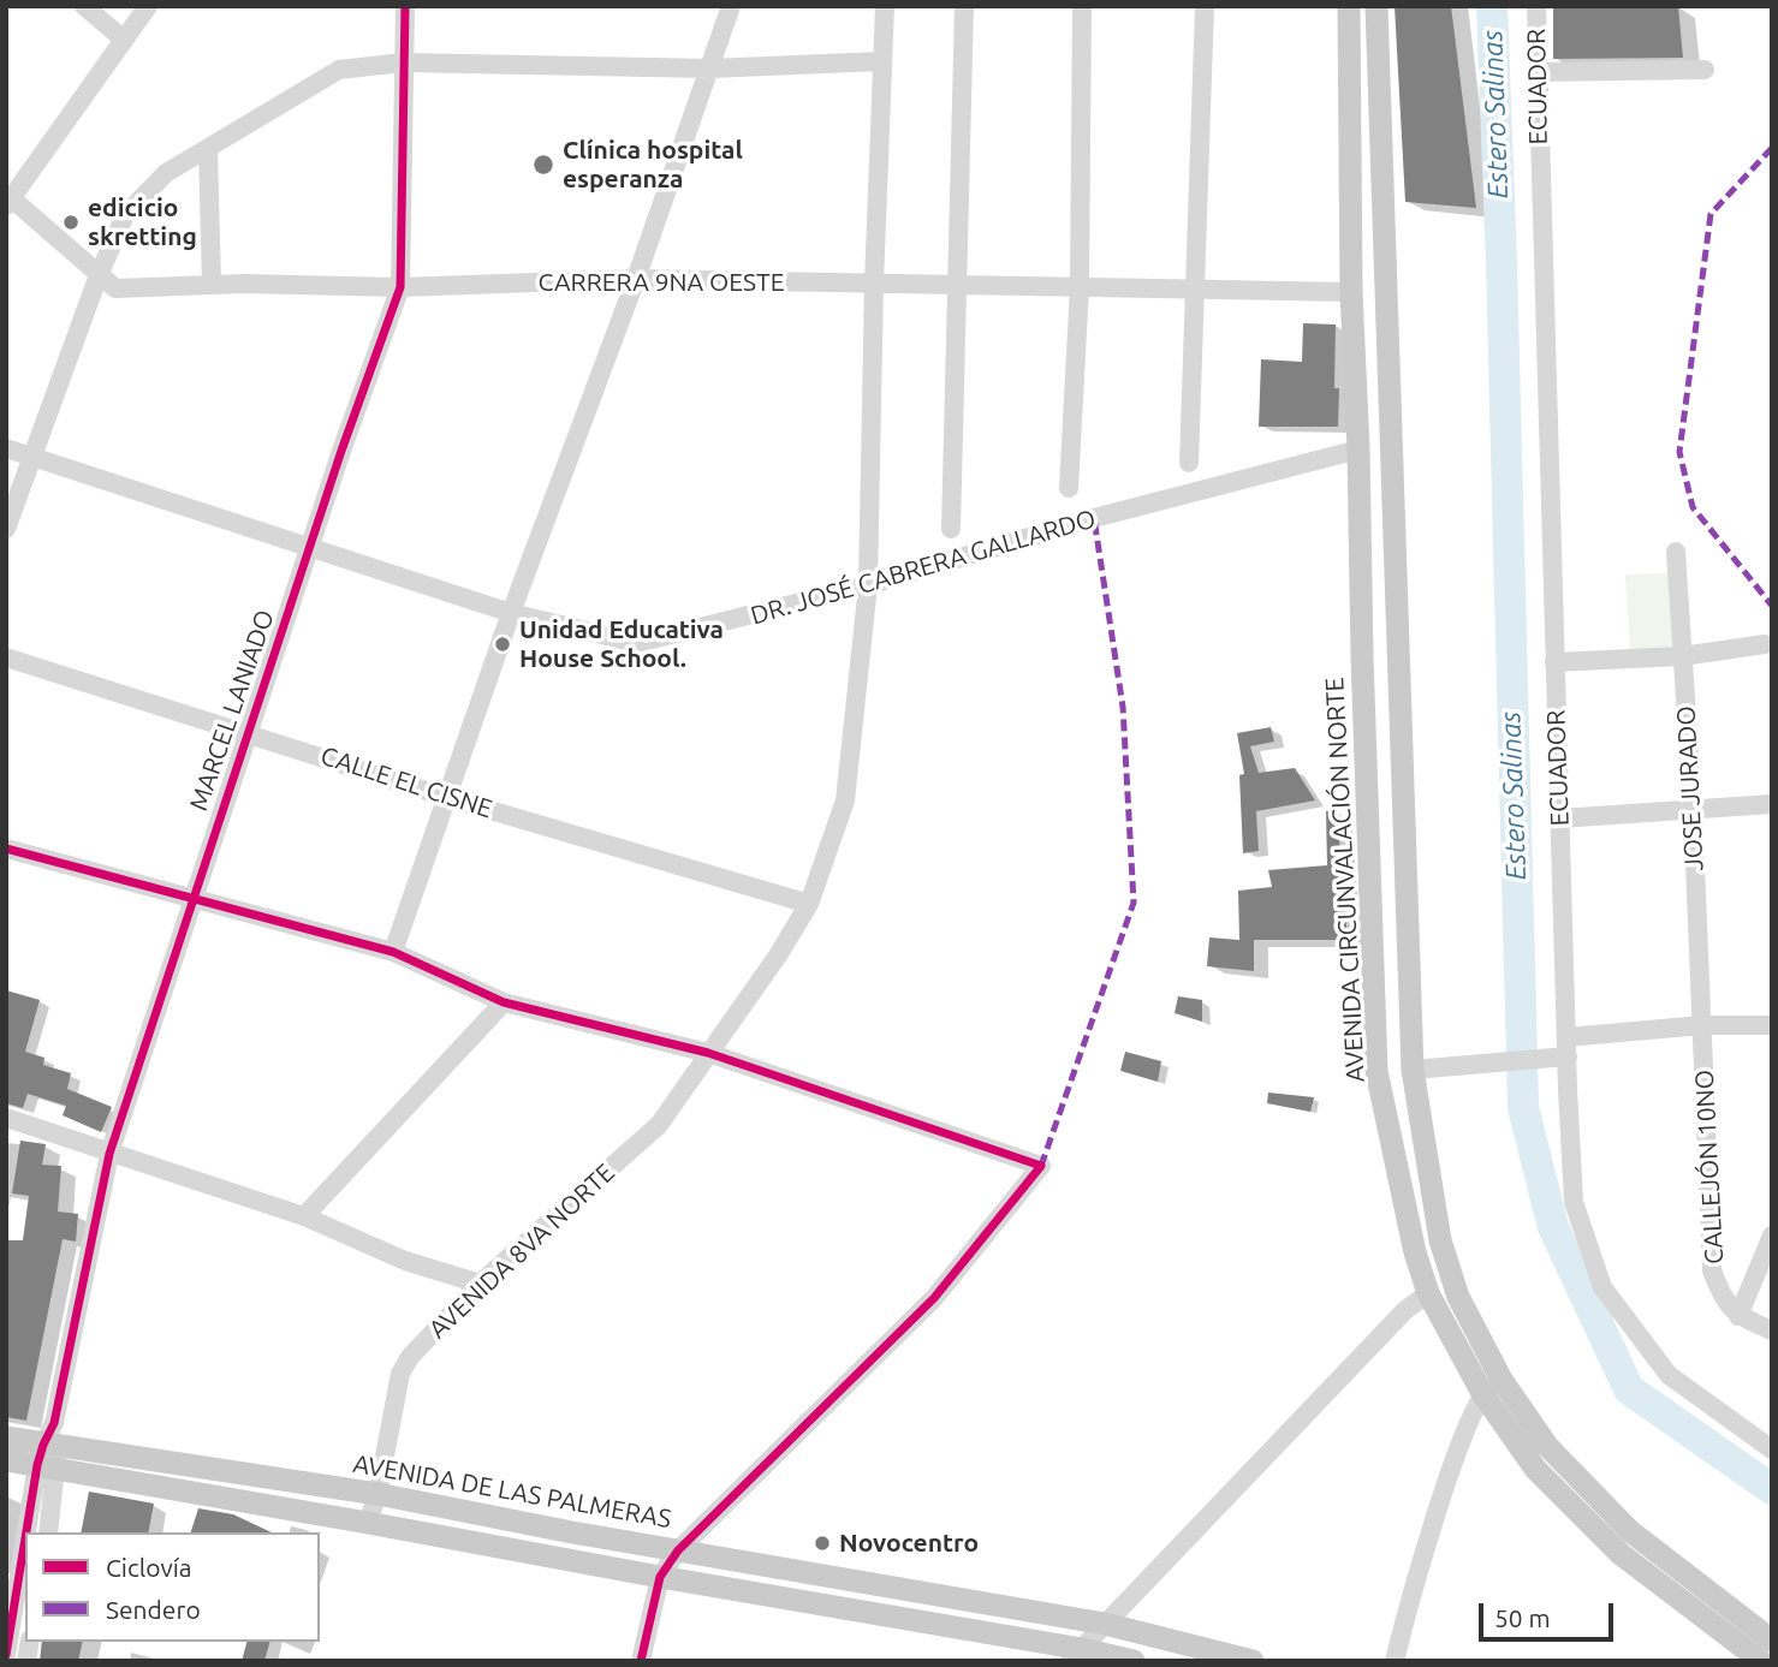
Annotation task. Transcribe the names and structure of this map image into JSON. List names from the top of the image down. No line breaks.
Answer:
{"streets":{"main road":["AVENIDA CIRCUNVALACIÓN NORTE","AVENIDA DE LAS PALMERAS"],"street":["ECUADOR","CARRERA 9NA OESTE","DR. JOSÉ CABRERA GALLARDO","MARCEL LANIADO","CALLE EL CISNE","JOSE JURADO","CALLEJÓN 10NO","AVENIDA 8VA NORTE"]},"crossings":[["CARRERA 9NA OESTE","MARCEL LANIADO"],["CARRERA 9NA OESTE","AVENIDA CIRCUNVALACIÓN NORTE"],["CARRERA 9NA OESTE","AVENIDA 8VA NORTE"],["DR. JOSÉ CABRERA GALLARDO","MARCEL LANIADO"],["DR. JOSÉ CABRERA GALLARDO","AVENIDA CIRCUNVALACIÓN NORTE"],["DR. JOSÉ CABRERA GALLARDO","AVENIDA 8VA NORTE"],["MARCEL LANIADO","CALLE EL CISNE"],["MARCEL LANIADO","AVENIDA DE LAS PALMERAS"],["CALLE EL CISNE","AVENIDA 8VA NORTE"],["JOSE JURADO","CALLEJÓN 10NO"],["AVENIDA 8VA NORTE","AVENIDA DE LAS PALMERAS"]],"water":["Estero Salinas"],"places":["Clínica hospital esperanza","edicicio skretting","Unidad Educativa House School.","Novocentro"],"legend":["Ciclovía","Sendero"],"scale_bar":"50 m"}
